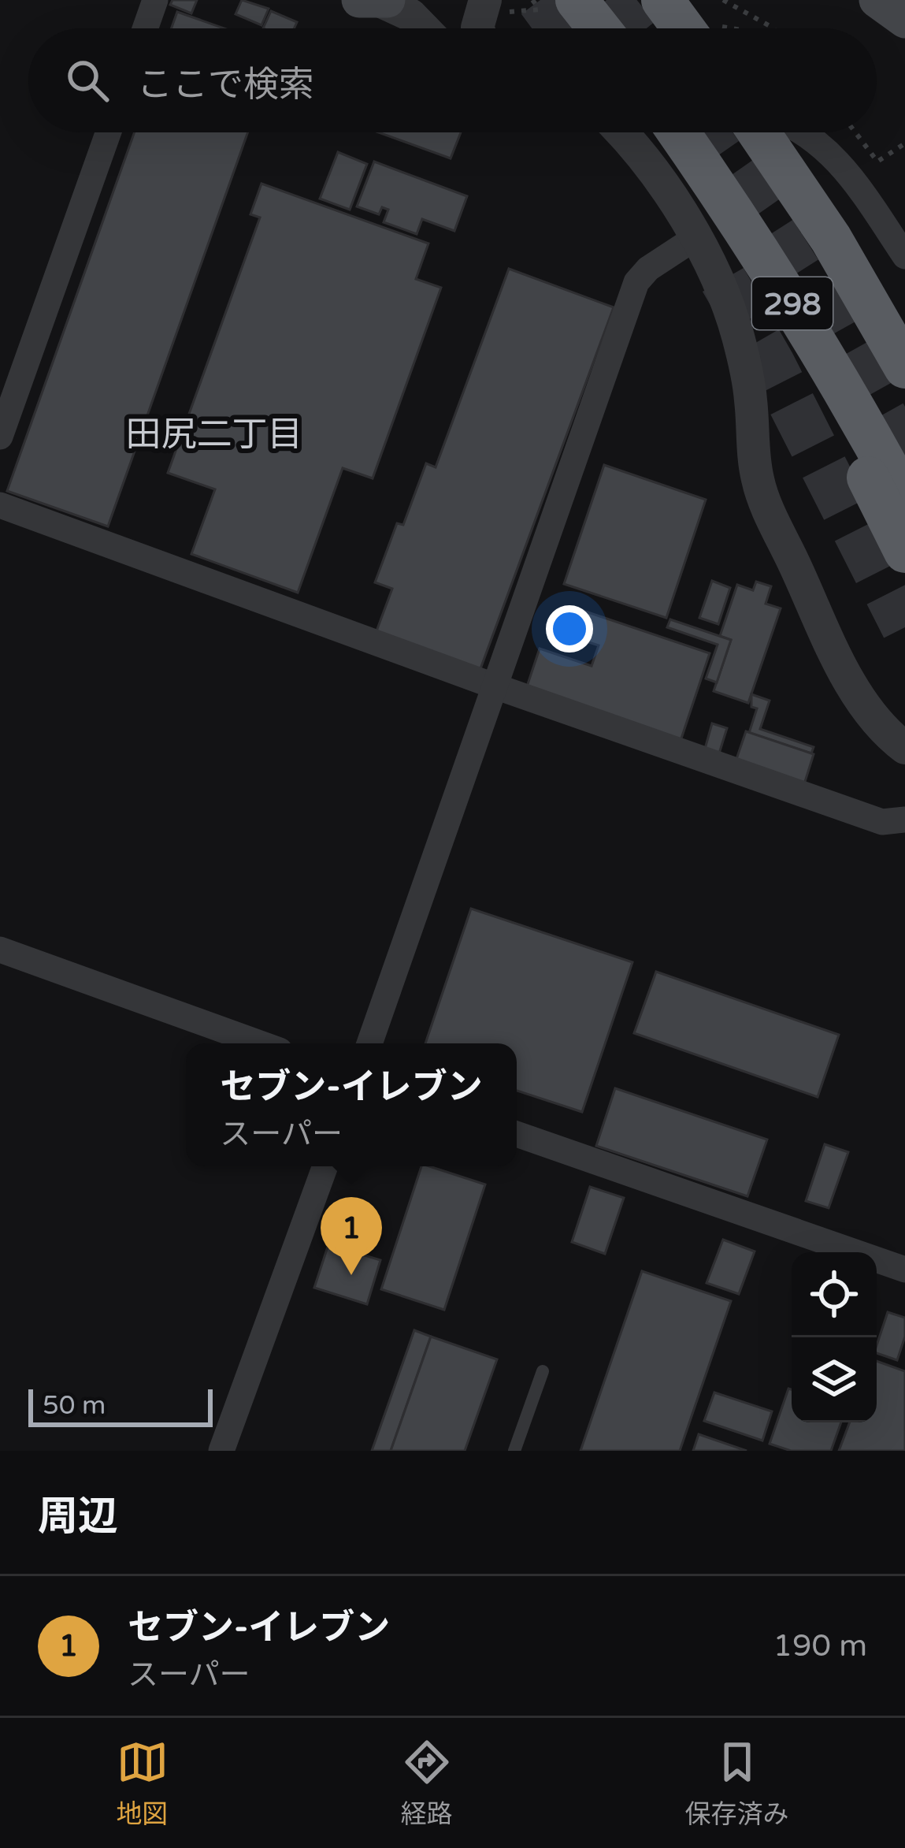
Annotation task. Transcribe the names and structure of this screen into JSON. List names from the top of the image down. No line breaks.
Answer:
{"streets":{"highway":["298"]},"districts":["田尻二丁目"],"scale_bar":"50 m","page":{"search":"ここで検索","popup":["セブン-イレブン","スーパー"],"pins":"1","scale":"50 m","heading":"周辺","list":[{"mark":"1","name":"セブン-イレブン","note":"スーパー","value":"190 m"}],"nav":["地図","経路","保存済み"]}}
